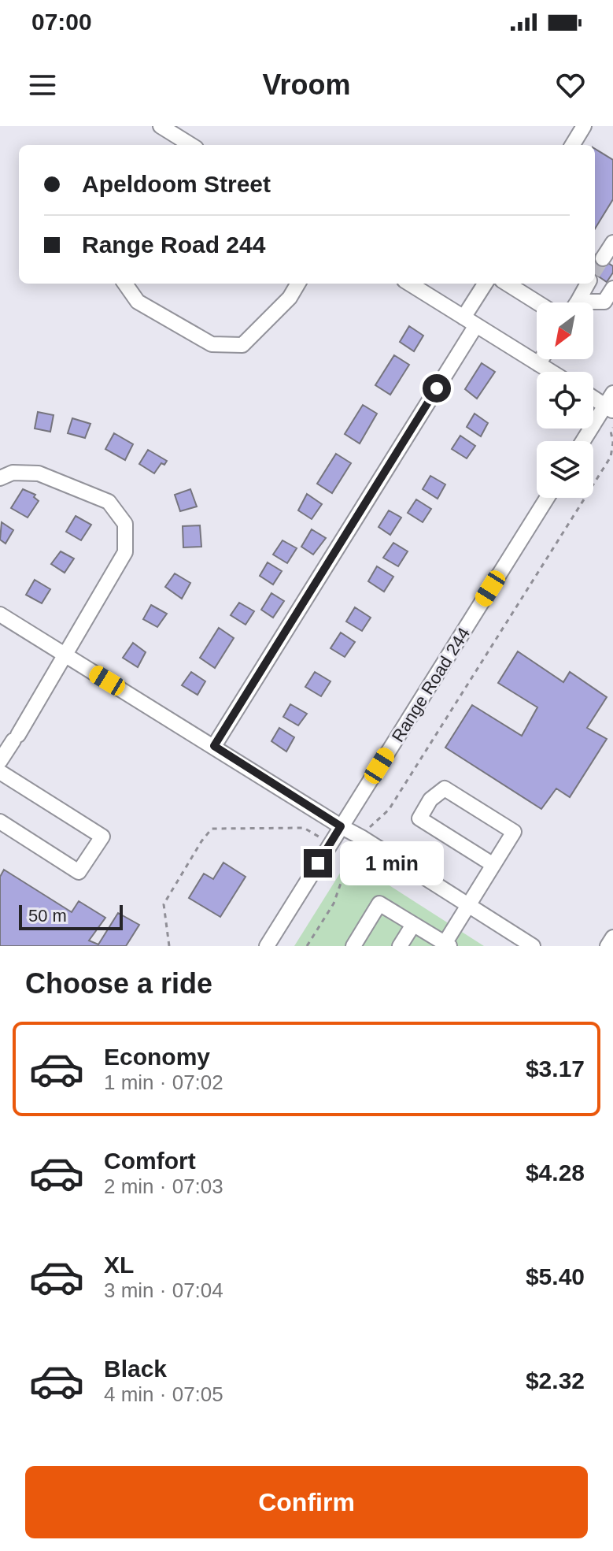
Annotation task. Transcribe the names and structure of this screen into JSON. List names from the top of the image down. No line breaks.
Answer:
{"streets":{"street":["Range Road 244"]},"scale_bar":"50 m","north":"bottom left","page":{"status":"07:00","header":"Vroom","banner":["Apeldoom Street","Range Road 244"],"bubble":"1 min","scale":"50 m","heading":"Choose a ride","list":[{"name":"Economy","note":"1 min · 07:02","value":"$3.17"},{"name":"Comfort","note":"2 min · 07:03","value":"$4.28"},{"name":"XL","note":"3 min · 07:04","value":"$5.40"},{"name":"Black","note":"4 min · 07:05","value":"$2.32"}],"buttons":"Confirm"}}
